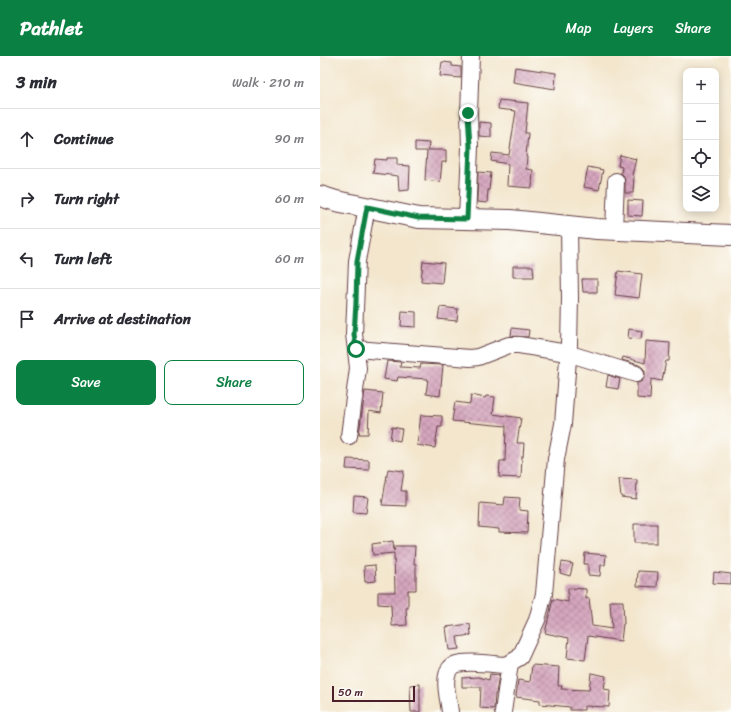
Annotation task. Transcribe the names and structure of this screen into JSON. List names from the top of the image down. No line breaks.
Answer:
{"scale_bar":"50 m","page":{"header":"Pathlet","nav":["Map","Layers","Share"],"heading":["3 min","Walk · 210 m"],"map_buttons":["+","−"],"list":[["Continue","90 m"],["Turn right","60 m"],["Turn left","60 m"],"Arrive at destination"],"buttons":["Save","Share"],"scale":"50 m"}}
